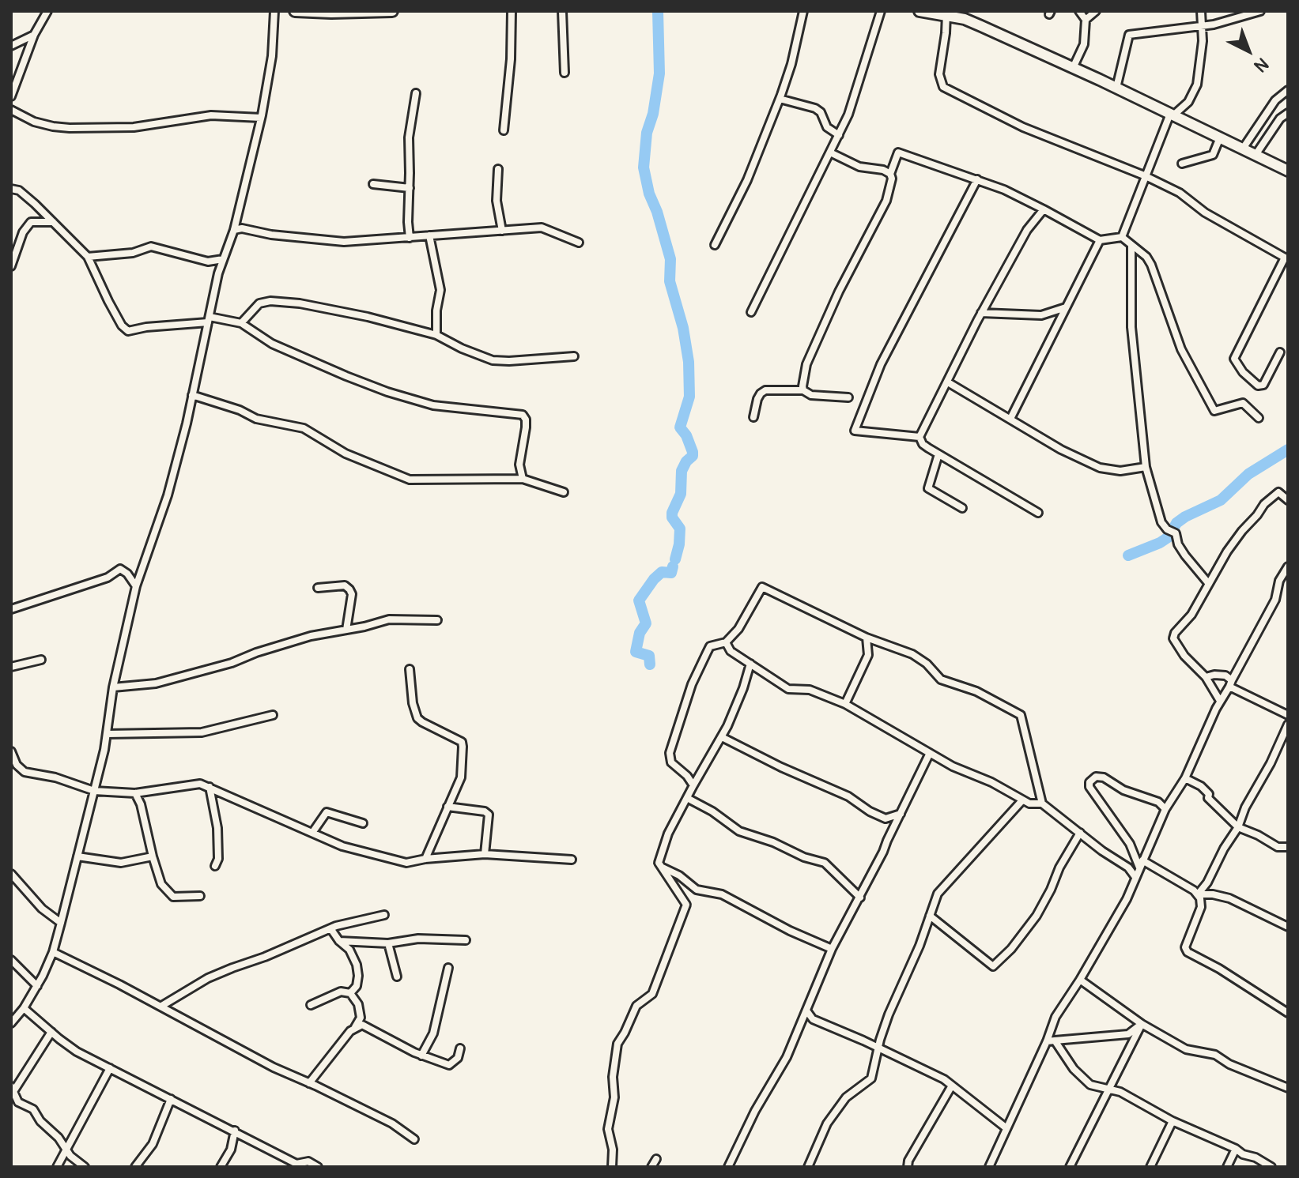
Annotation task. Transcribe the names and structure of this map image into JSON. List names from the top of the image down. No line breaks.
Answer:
{"north":"bottom right"}
